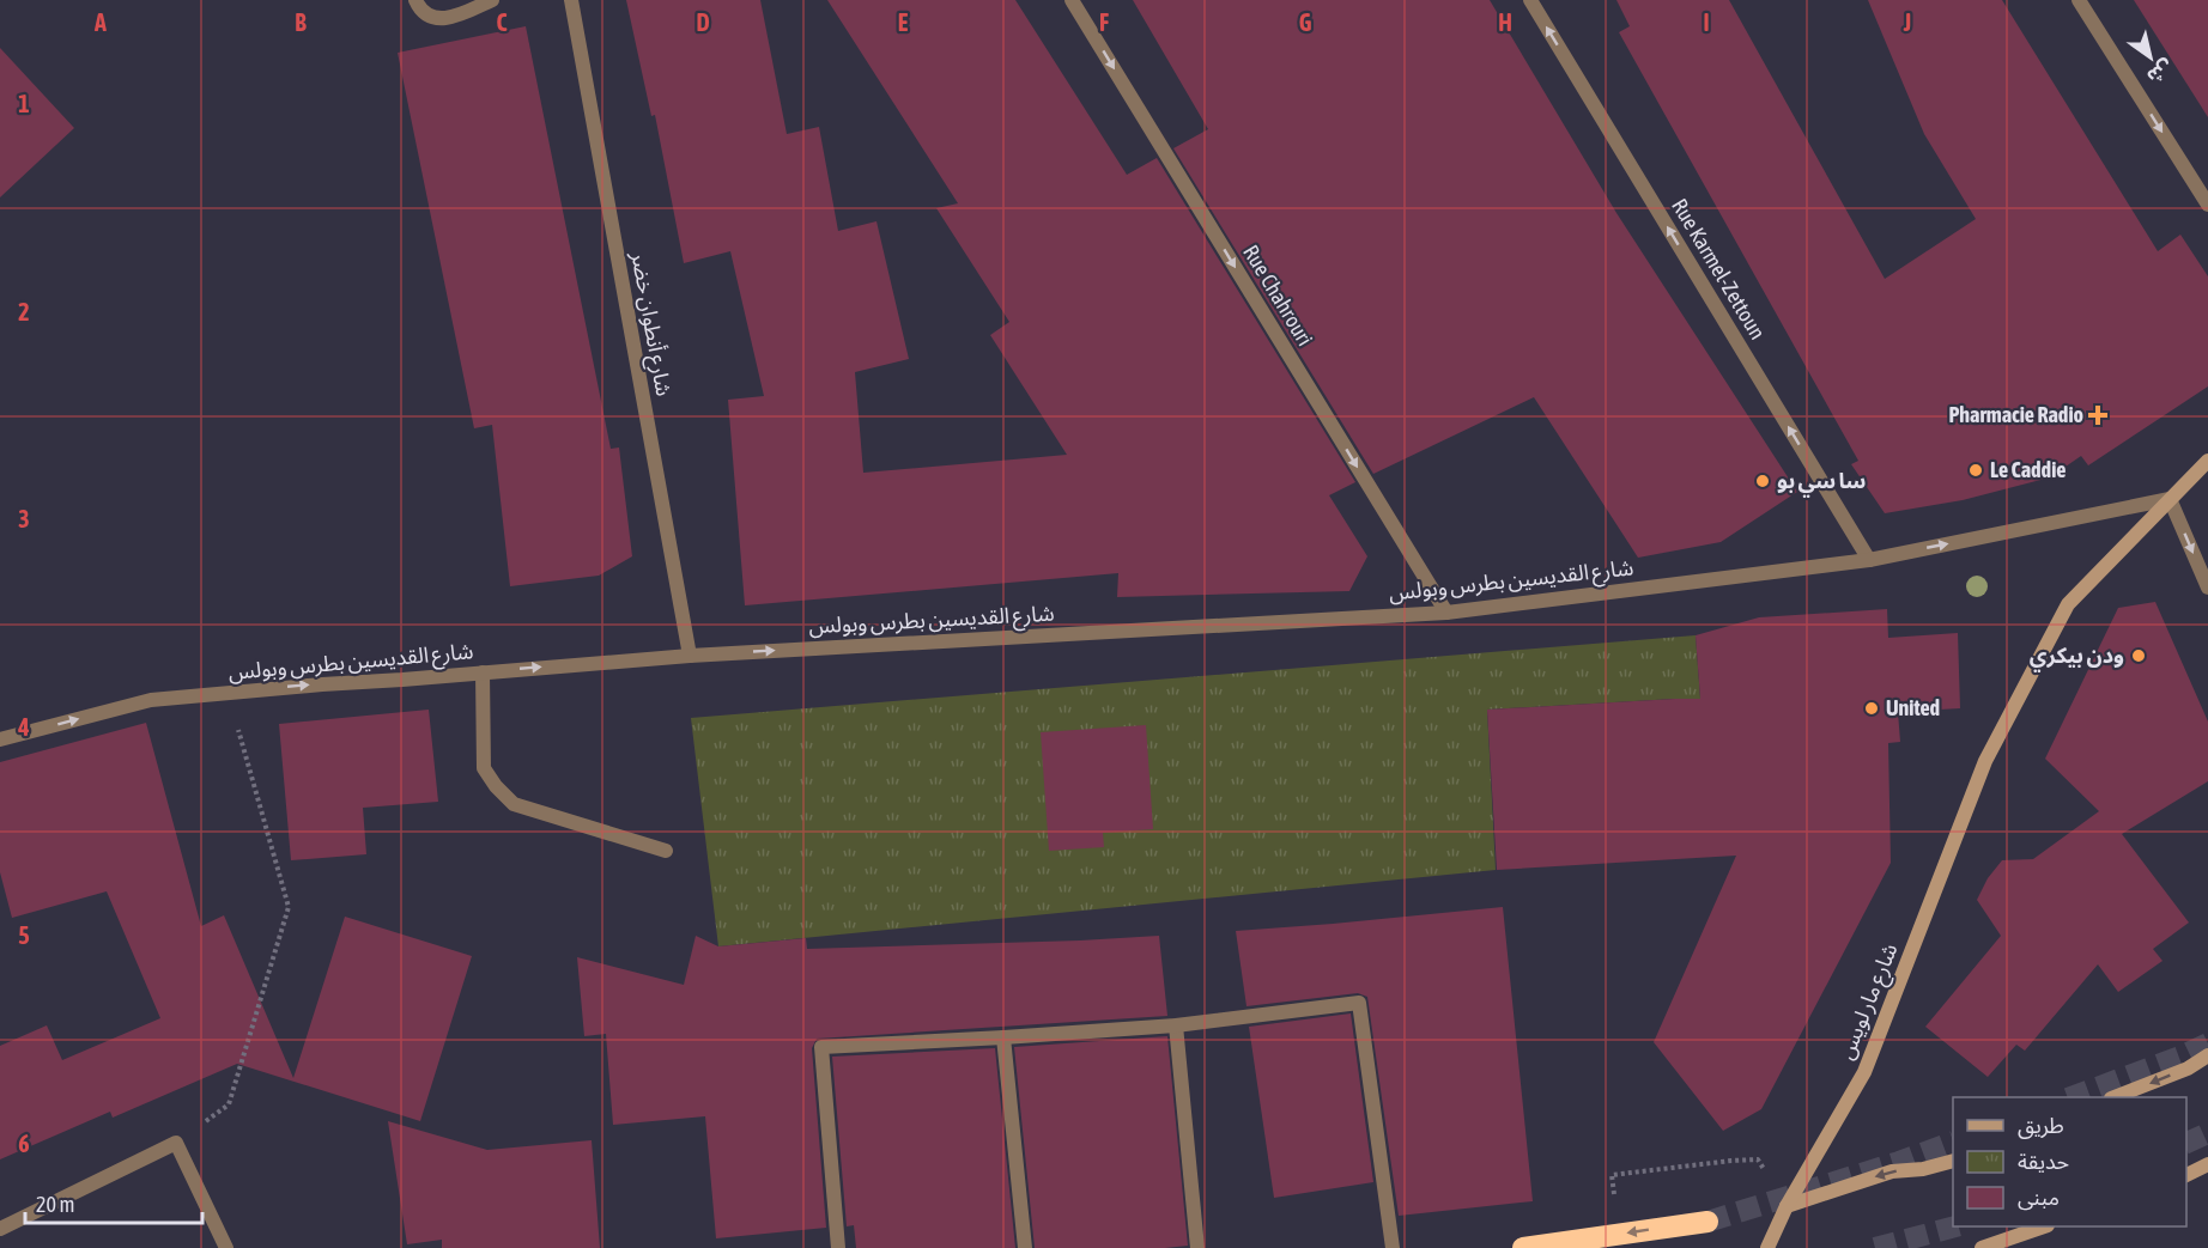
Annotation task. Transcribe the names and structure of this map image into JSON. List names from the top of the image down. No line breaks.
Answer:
{"streets":{"street":["Rue Karmel-Zettoun","Rue Chahrouri","شارع أنطوان خضر","شارع القديسين بطرس وبولس","شارع مار لويس"]},"crossings":[["Rue Karmel-Zettoun","شارع القديسين بطرس وبولس"],["Rue Chahrouri","شارع القديسين بطرس وبولس"],["شارع أنطوان خضر","شارع القديسين بطرس وبولس"],["شارع القديسين بطرس وبولس","شارع مار لويس"]],"one_way":["Rue Karmel-Zettoun","Rue Chahrouri","شارع القديسين بطرس وبولس"],"places":{"health":["Pharmacie Radio"],"other":["Le Caddie","سا سي بو","ودن بيكري","United"]},"legend":["طريق","حديقة","مبنى"],"scale_bar":"20 m","north":"bottom right","grid":{"columns":["A","B","C","D","E","F","G","H","I","J"],"rows":["1","2","3","4","5","6"]}}
